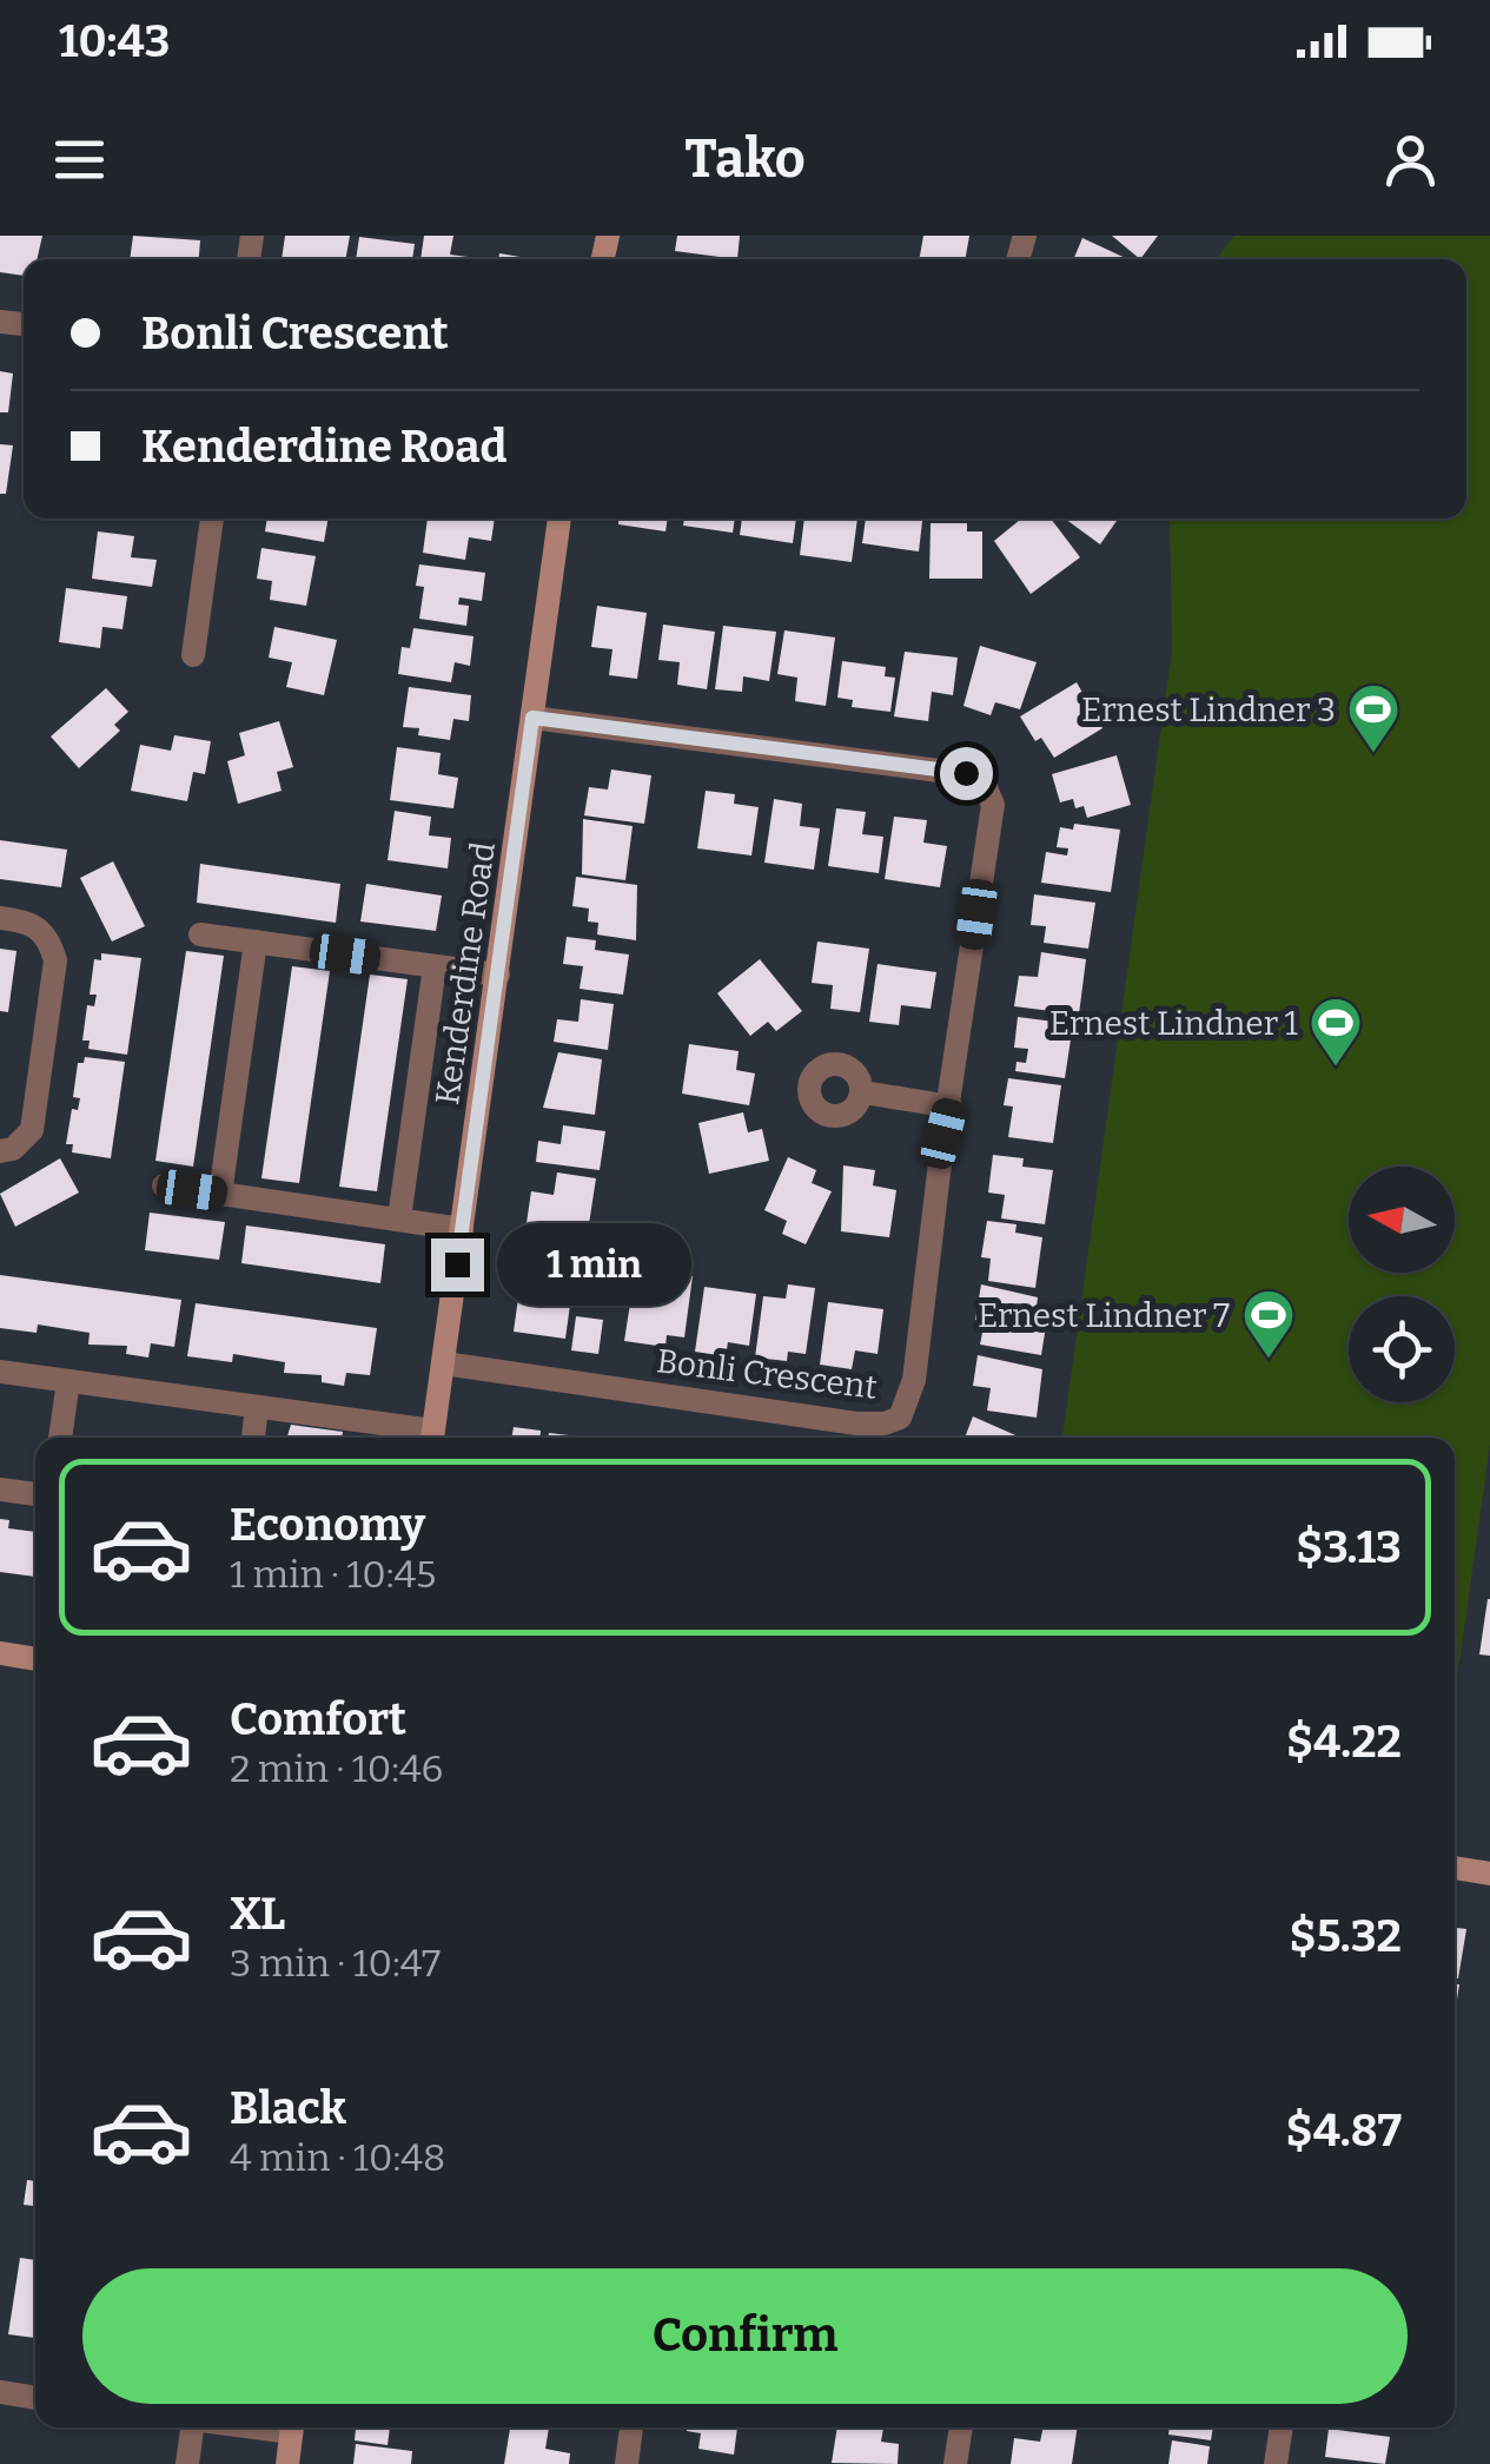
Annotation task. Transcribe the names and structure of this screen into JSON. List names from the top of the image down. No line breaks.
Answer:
{"streets":{"street":["Kenderdine Road","Bonli Crescent"]},"crossings":[["Kenderdine Road","Bonli Crescent"]],"places":{"sports":["Ernest Lindner 3","Ernest Lindner 1","Ernest Lindner 7"]},"north":"left","page":{"status":"10:43","header":"Tako","banner":["Bonli Crescent","Kenderdine Road"],"bubble":"1 min","list":[{"name":"Economy","note":"1 min · 10:45","value":"$3.13"},{"name":"Comfort","note":"2 min · 10:46","value":"$4.22"},{"name":"XL","note":"3 min · 10:47","value":"$5.32"},{"name":"Black","note":"4 min · 10:48","value":"$4.87"}],"buttons":"Confirm"}}
